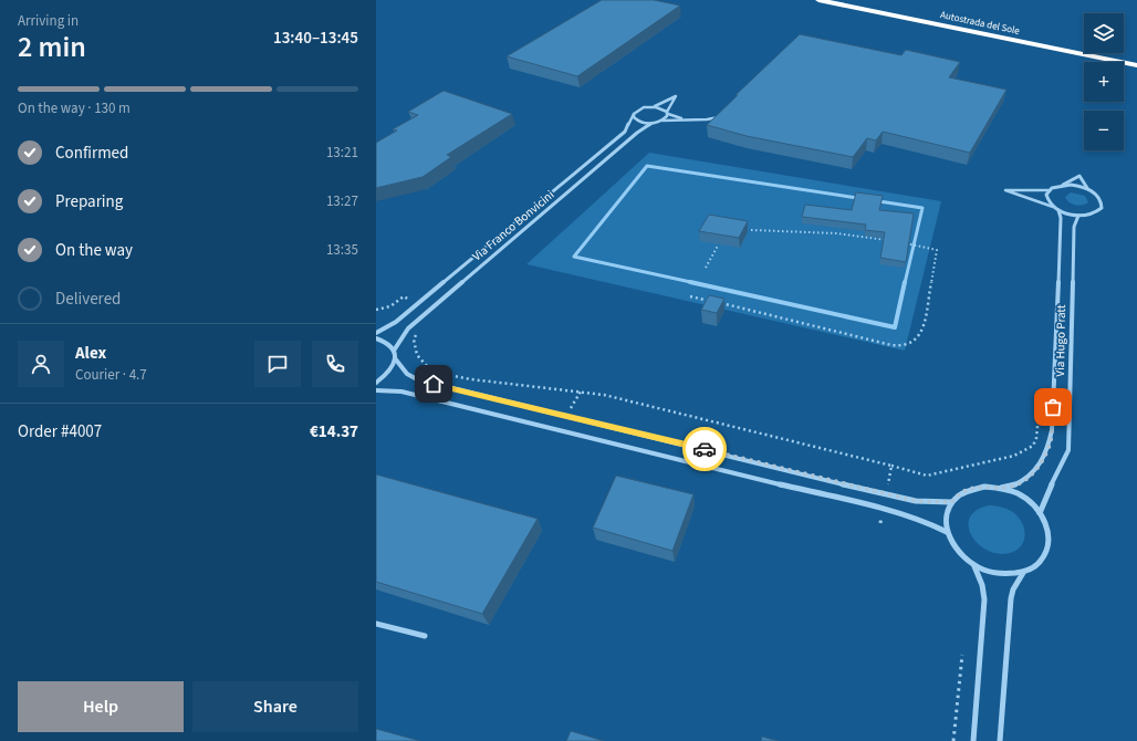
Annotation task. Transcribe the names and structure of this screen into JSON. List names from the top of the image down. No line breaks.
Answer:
{"streets":{"highway":["Autostrada del Sole"],"street":["Via Franco Bonvicini","Via Hugo Pratt"]},"page":{"heading":["2 min","Arriving in","13:40–13:45"],"panel":["Alex","Courier · 4.7","Order #4007","€14.37"],"map_buttons":["+","−"],"bar":"On the way · 130 m","list":[["Confirmed","13:21"],["Preparing","13:27"],["On the way","13:35"],"Delivered"],"buttons":["Help","Share"]}}
